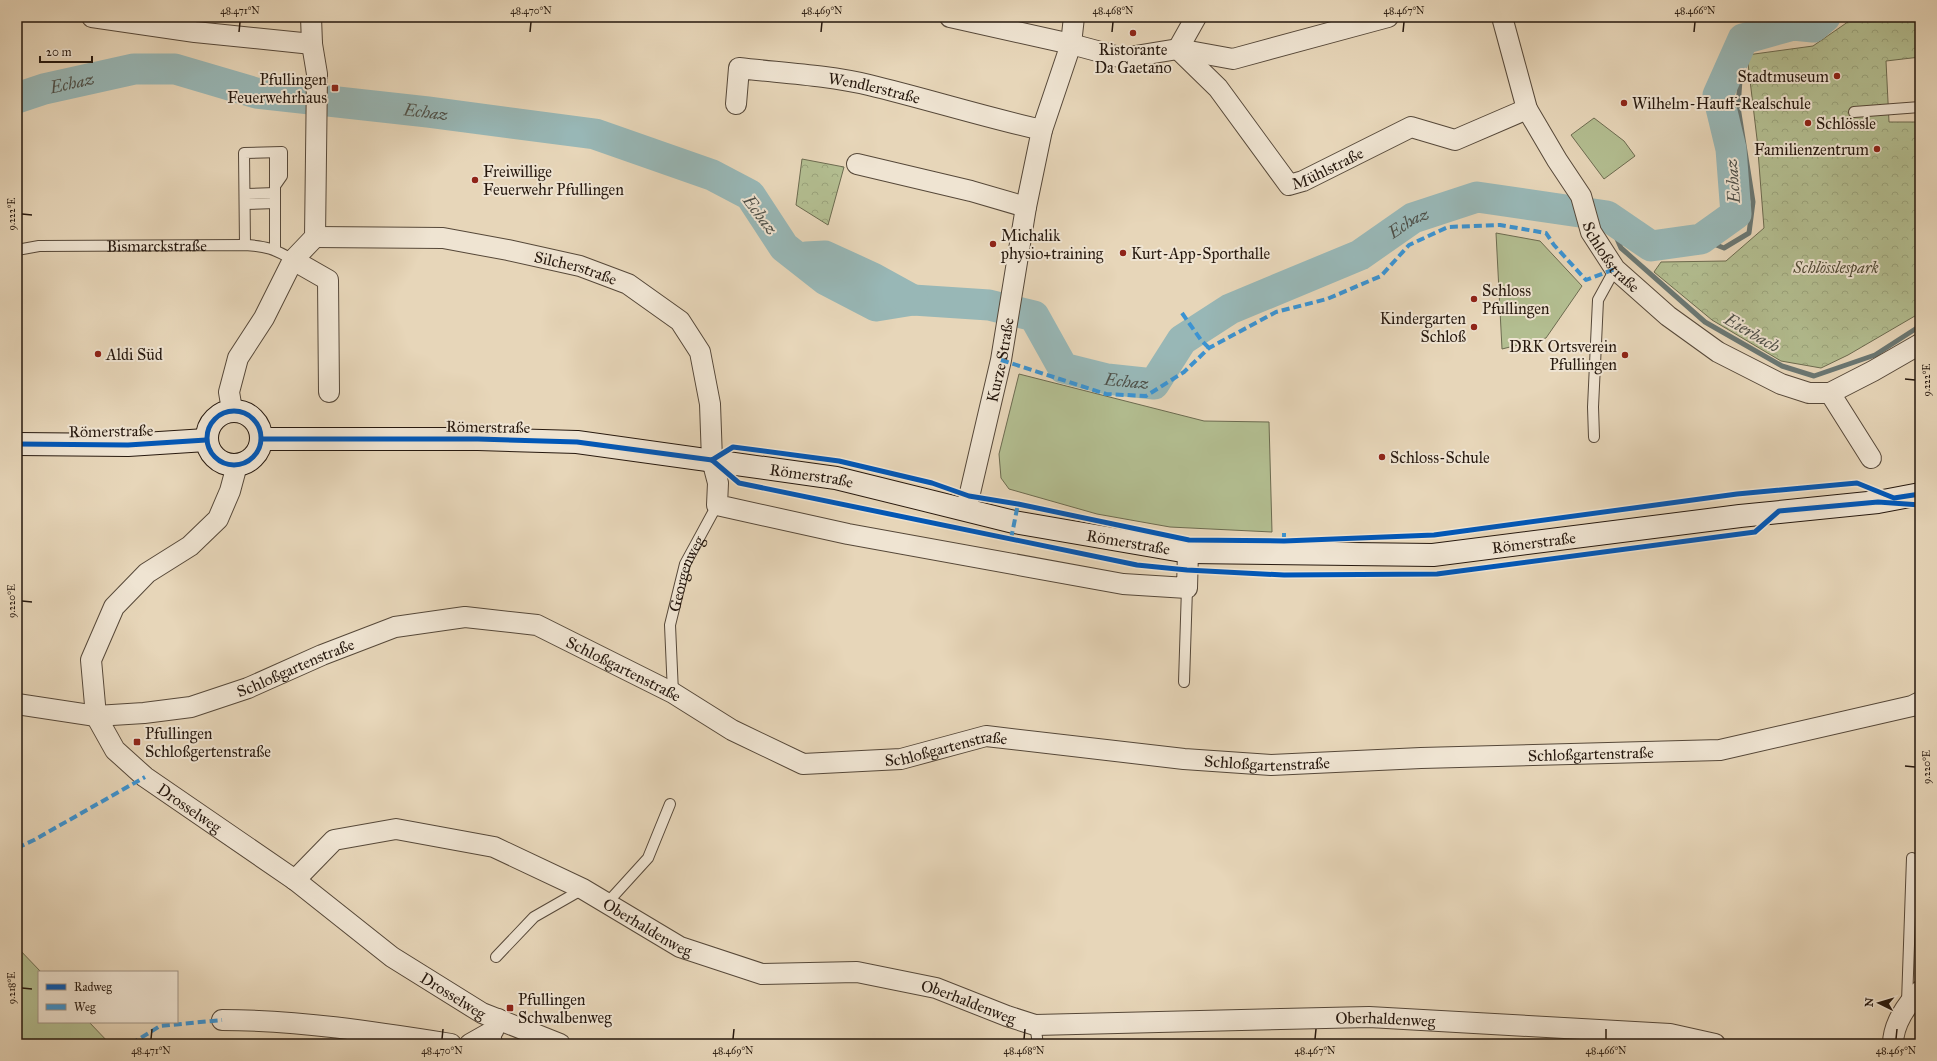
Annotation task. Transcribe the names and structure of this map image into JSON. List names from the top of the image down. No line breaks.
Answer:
{"streets":{"main road":["Römerstraße"],"street":["Wendlerstraße","Mühlstraße","Bismarckstraße","Schloßstraße","Silcherstraße","Kurze Straße","Georgenweg","Schloßgartenstraße","Drosselweg","Oberhaldenweg"]},"crossings":[["Wendlerstraße","Kurze Straße"],["Mühlstraße","Schloßstraße"],["Silcherstraße","Römerstraße"],["Silcherstraße","Georgenweg"],["Kurze Straße","Römerstraße"],["Römerstraße","Georgenweg"],["Römerstraße","Drosselweg"],["Georgenweg","Schloßgartenstraße"],["Schloßgartenstraße","Drosselweg"],["Drosselweg","Oberhaldenweg"]],"water":["Echaz","Eierbach"],"parks":["Schlösslespark"],"places":{"other":["Ristorante Da Gaetano","Stadtmuseum","Wilhelm-Hauff-Realschule","Schlössle","Familienzentrum","Freiwillige Feuerwehr Pfullingen","Michalik physio+training","Kurt-App-Sporthalle","Schloss Pfullingen","Kindergarten Schloß","Aldi Süd","DRK Ortsverein Pfullingen","Schloss-Schule"],"transit":["Pfullingen Feuerwehrhaus","Pfullingen Schloßgertenstraße","Pfullingen Schwalbenweg"]},"legend":["Radweg","Weg"],"scale_bar":"20 m","north":"left","coordinates":["48.471°N","48.470°N","48.469°N","48.468°N","48.467°N","48.466°N","9.222°E","9.220°E","9.218°E","48.465°N"]}
